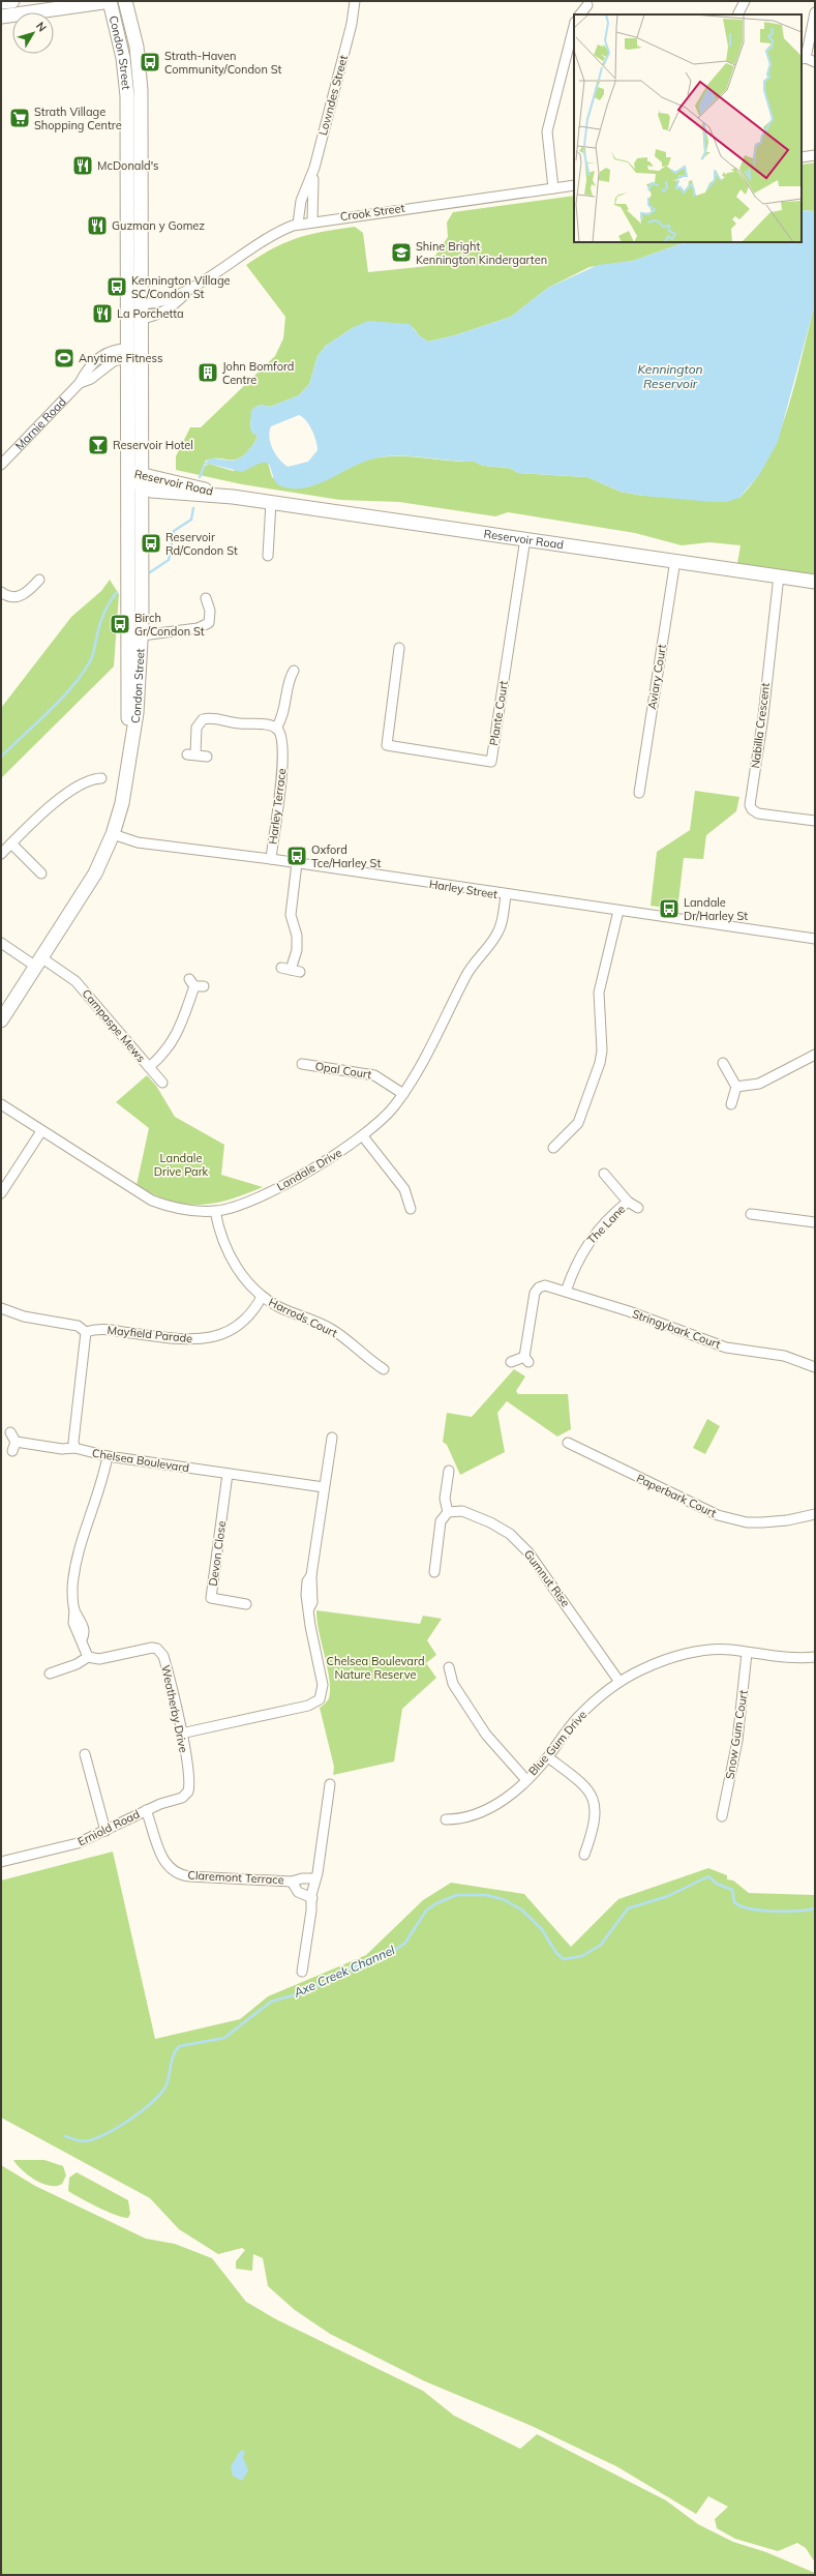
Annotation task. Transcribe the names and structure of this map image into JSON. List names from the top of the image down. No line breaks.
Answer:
{"streets":{"main road":["Condon Street","Reservoir Road"],"street":["Lowndes Street","Crook Street","Marnie Road","Aviary Court","Plante Court","Nabilla Crescent","Harley Terrace","Harley Street","Campaspe Mews","Opal Court","Landale Drive","The Lane","Harrods Court","Stringybark Court","Mayfield Parade","Chelsea Boulevard","Paperbark Court","Devon Close","Gumnut Rise","Weatherby Drive","Snow Gum Court","Blue Gum Drive","Erniold Road","Claremont Terrace"]},"crossings":[["Condon Street","Crook Street"],["Condon Street","Marnie Road"],["Condon Street","Reservoir Road"],["Condon Street","Harley Street"],["Condon Street","Campaspe Mews"],["Lowndes Street","Crook Street"],["Reservoir Road","Aviary Court"],["Reservoir Road","Plante Court"],["Reservoir Road","Nabilla Crescent"],["Harley Terrace","Harley Street"],["Harley Street","Landale Drive"],["Opal Court","Landale Drive"],["Landale Drive","Harrods Court"],["The Lane","Stringybark Court"],["Harrods Court","Mayfield Parade"],["Chelsea Boulevard","Devon Close"],["Gumnut Rise","Blue Gum Drive"],["Weatherby Drive","Erniold Road"],["Snow Gum Court","Blue Gum Drive"],["Erniold Road","Claremont Terrace"]],"water":["Kennington Reservoir","Axe Creek Channel"],"parks":["Landale Drive Park","Chelsea Boulevard Nature Reserve"],"places":{"bus stop":["Strath-Haven Community/Condon St","Kennington Village SC/Condon St","Reservoir Rd/Condon St","Birch Gr/Condon St","Oxford Tce/Harley St","Landale Dr/Harley St"],"supermarket":["Strath Village Shopping Centre"],"restaurant":["McDonald's","Guzman y Gomez","La Porchetta"],"school or university":["Shine Bright Kennington Kindergarten"],"sports":["Anytime Fitness"],"building":["John Bomford Centre"],"bar":["Reservoir Hotel"]},"north":"top right"}
